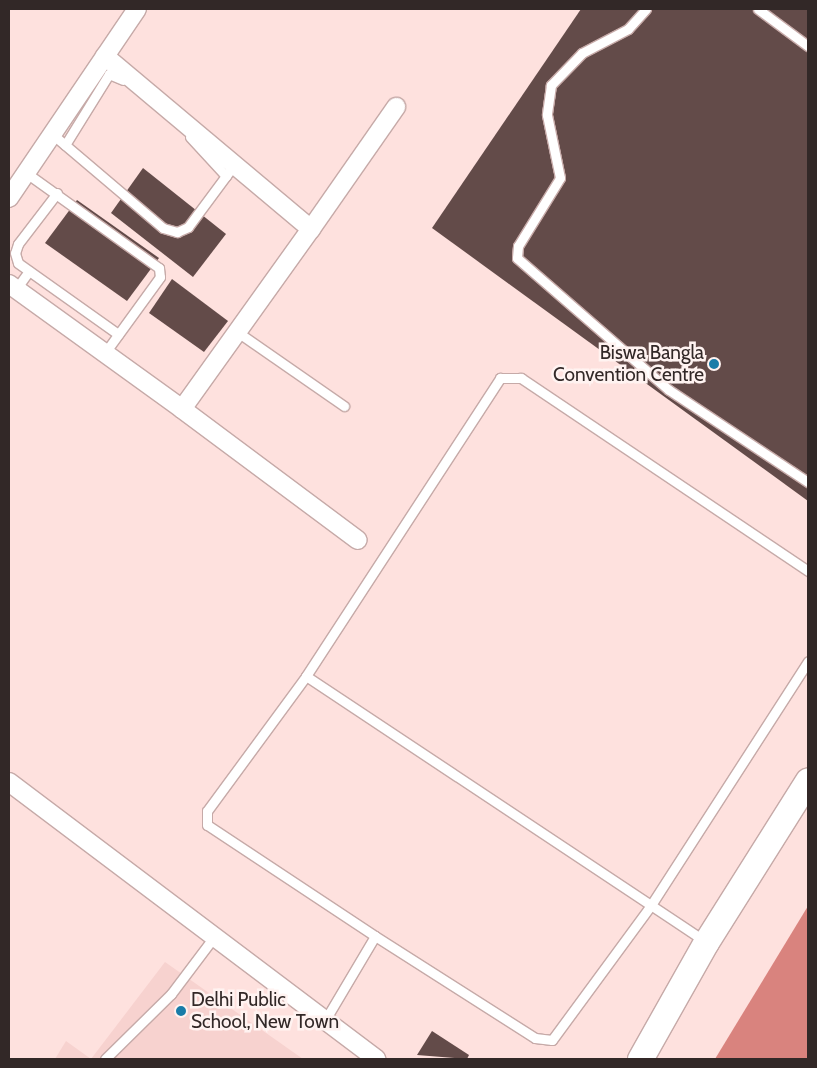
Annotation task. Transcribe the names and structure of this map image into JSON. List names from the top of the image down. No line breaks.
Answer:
{"places":["Biswa Bangla Convention Centre","Delhi Public School, New Town"]}
